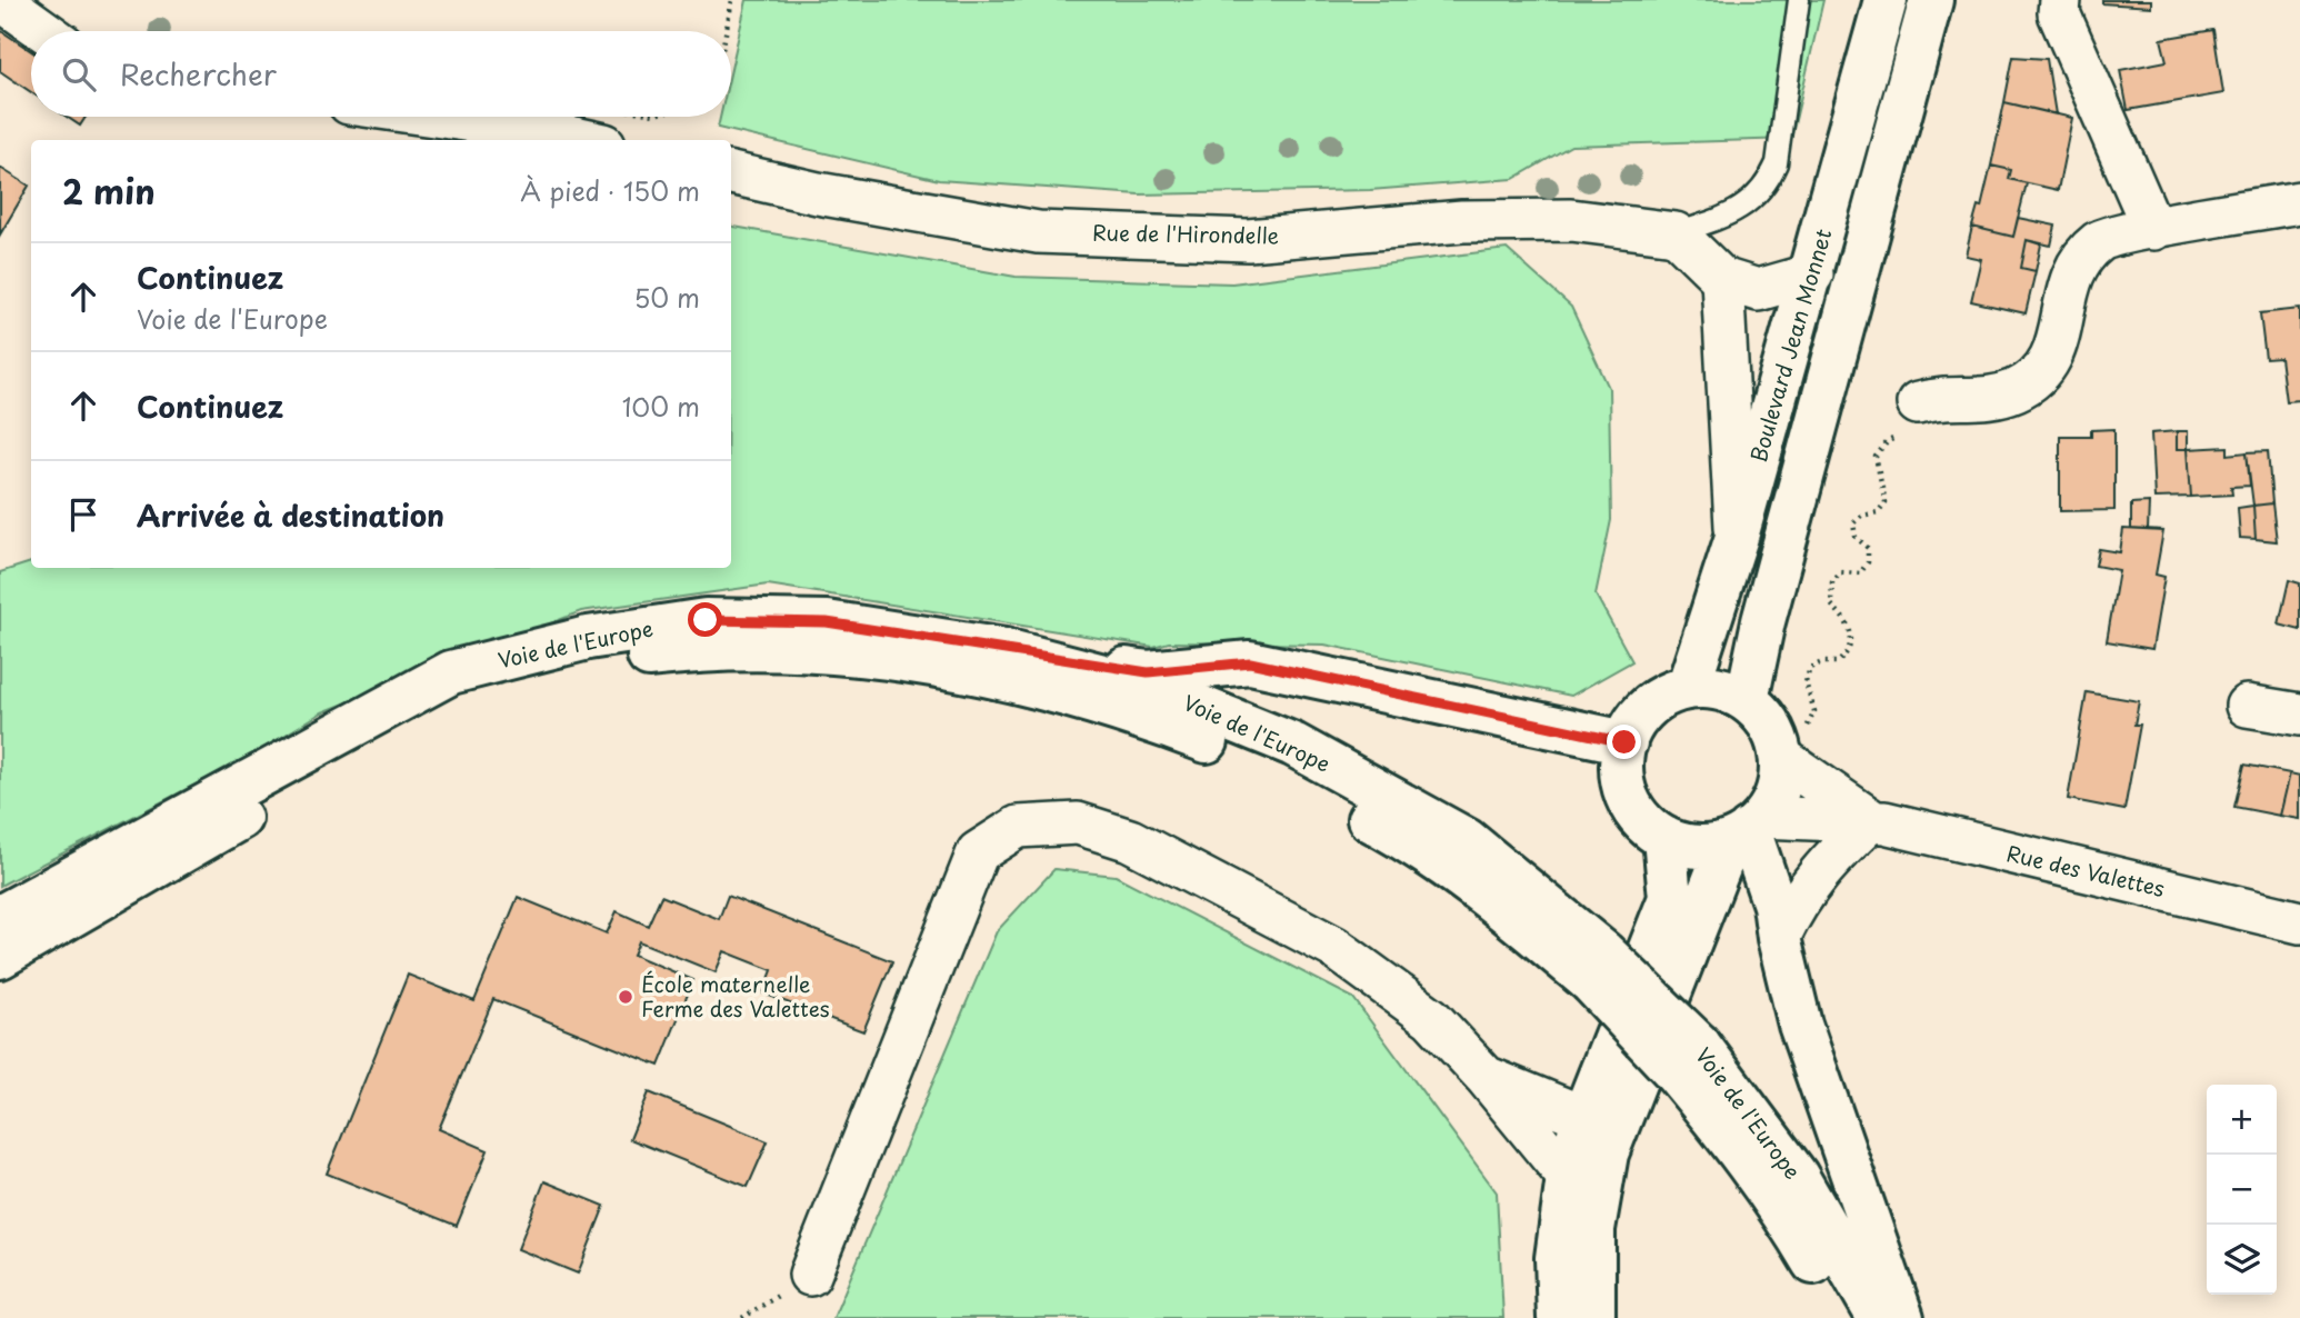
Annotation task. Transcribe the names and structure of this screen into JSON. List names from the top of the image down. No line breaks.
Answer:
{"streets":{"main road":["Boulevard Jean Monnet","Voie de l'Europe"],"street":["Rue de l'Hirondelle","Rue des Valettes"]},"crossings":[["Boulevard Jean Monnet","Rue des Valettes"]],"places":["École maternelle Ferme des Valettes"],"page":{"search":"Rechercher","heading":["2 min","À pied · 150 m"],"list":[["Continuez","Voie de l'Europe","50 m"],["Continuez","100 m"],"Arrivée à destination"],"map_buttons":["+","−"]}}
